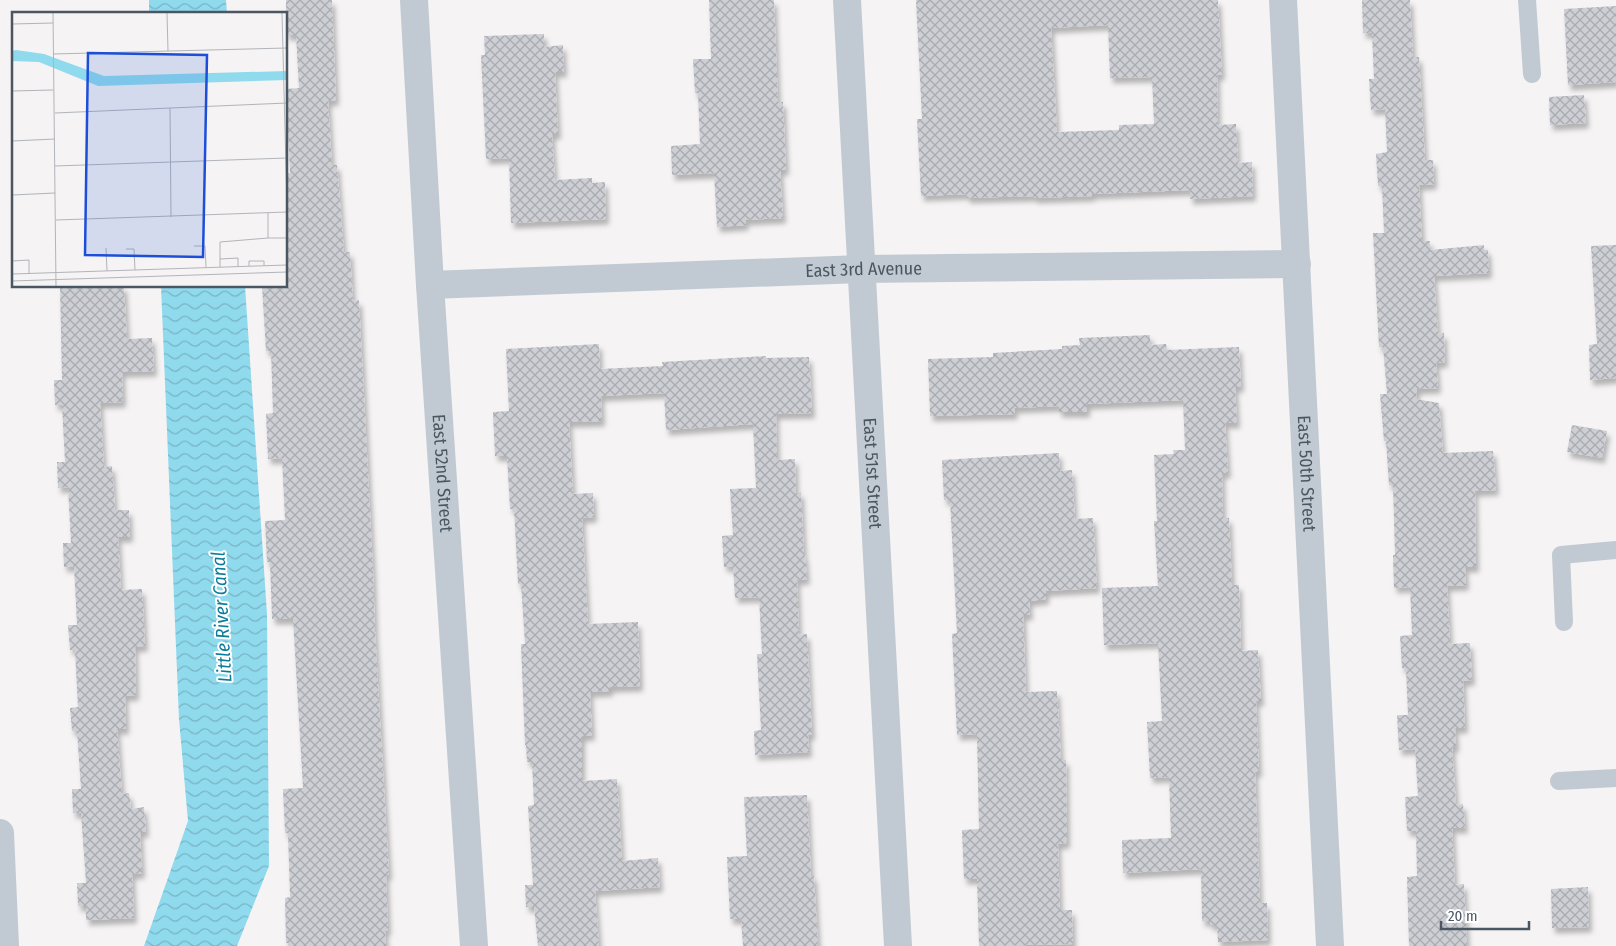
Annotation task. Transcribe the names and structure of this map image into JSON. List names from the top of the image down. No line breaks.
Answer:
{"streets":{"street":["East 3rd Avenue","East 52nd Street","East 51st Street","East 50th Street"]},"crossings":[["East 3rd Avenue","East 52nd Street"],["East 3rd Avenue","East 51st Street"],["East 3rd Avenue","East 50th Street"]],"water":["Little River Canal"],"scale_bar":"20 m"}
